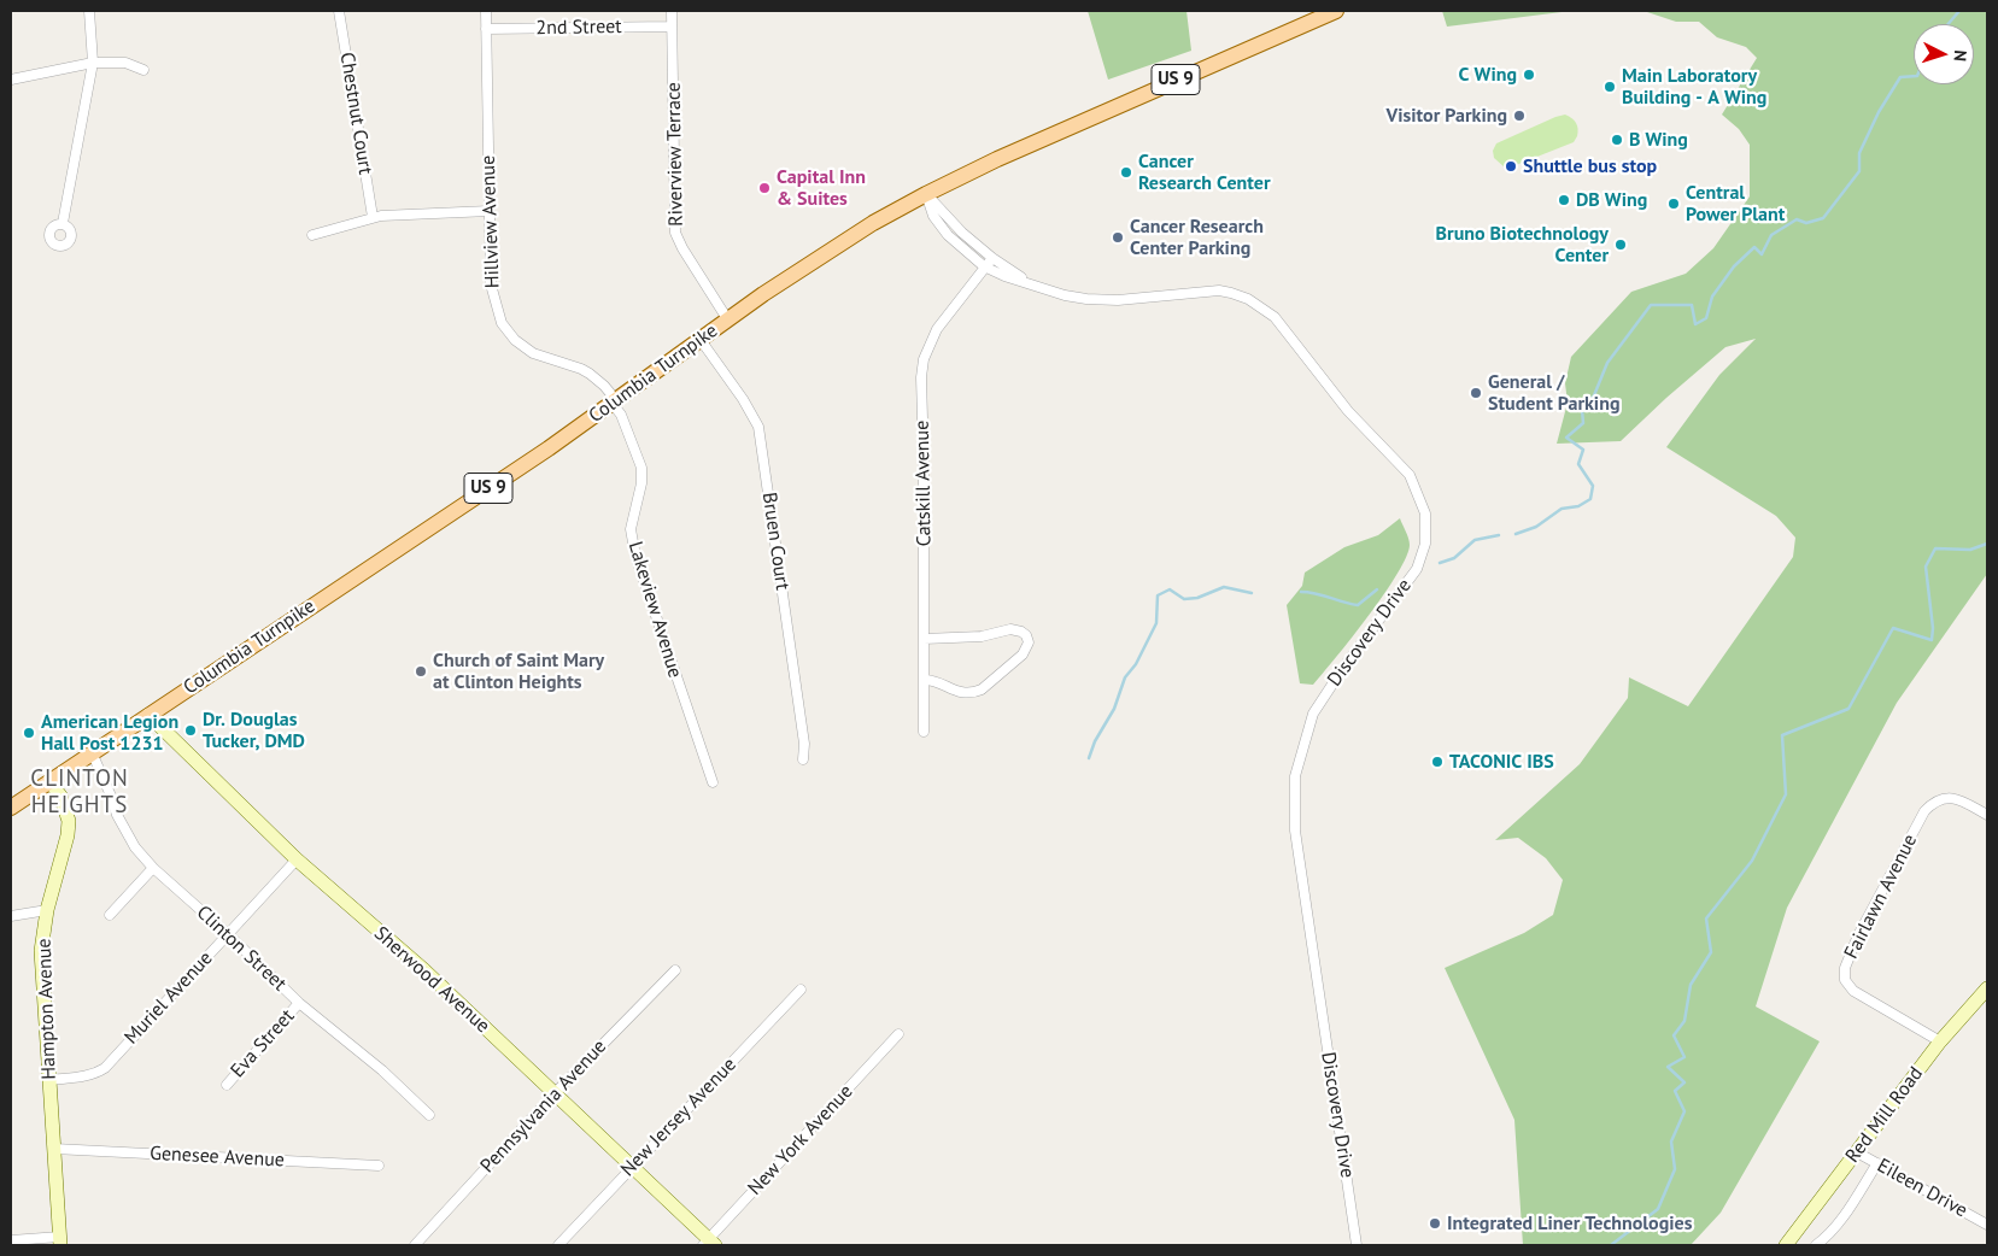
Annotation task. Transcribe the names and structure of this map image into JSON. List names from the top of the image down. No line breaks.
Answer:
{"streets":{"main road":["US 9","Columbia Turnpike"],"street":["2nd Street","Chestnut Court","Riverview Terrace","Hillview Avenue","Catskill Avenue","Bruen Court","Lakeview Avenue","Discovery Drive","Fairlawn Avenue","Clinton Street","Sherwood Avenue","Muriel Avenue","Hampton Avenue","Eva Street","Pennsylvania Avenue","Red Mill Road","New Jersey Avenue","New York Avenue","Genesee Avenue","Eileen Drive"]},"crossings":[["2nd Street","Riverview Terrace"],["2nd Street","Hillview Avenue"],["Riverview Terrace","Columbia Turnpike"],["Hillview Avenue","Columbia Turnpike"],["Hillview Avenue","Lakeview Avenue"],["Columbia Turnpike","Bruen Court"],["Columbia Turnpike","Lakeview Avenue"],["Columbia Turnpike","Discovery Drive"],["Columbia Turnpike","Clinton Street"],["Columbia Turnpike","Sherwood Avenue"],["Columbia Turnpike","Hampton Avenue"],["Catskill Avenue","Discovery Drive"],["Fairlawn Avenue","Red Mill Road"],["Clinton Street","Muriel Avenue"],["Clinton Street","Eva Street"],["Sherwood Avenue","Muriel Avenue"],["Sherwood Avenue","Pennsylvania Avenue"],["Sherwood Avenue","New Jersey Avenue"],["Sherwood Avenue","New York Avenue"],["Muriel Avenue","Hampton Avenue"],["Hampton Avenue","Genesee Avenue"],["Red Mill Road","Eileen Drive"]],"districts":["CLINTON HEIGHTS"],"places":["C Wing","Main Laboratory Building - A Wing","Visitor Parking","B Wing","Shuttle bus stop","Cancer Research Center","Capital Inn & Suites","DB Wing","Central Power Plant","Cancer Research Center Parking","Bruno Biotechnology Center","General / Student Parking","Church of Saint Mary at Clinton Heights","Dr. Douglas Tucker, DMD","American Legion Hall Post 1231","TACONIC IBS","Integrated Liner Technologies"],"north":"right"}
